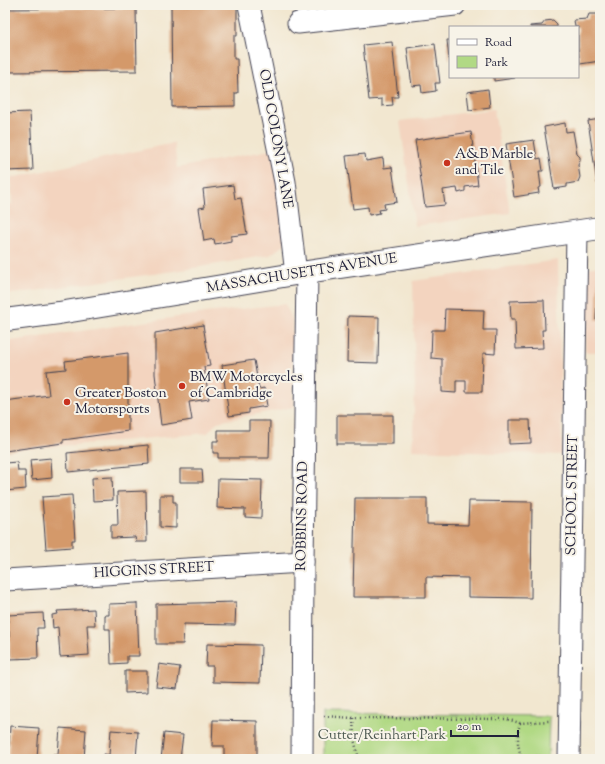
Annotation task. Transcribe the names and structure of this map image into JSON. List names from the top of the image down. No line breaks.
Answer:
{"streets":{"main road":["MASSACHUSETTS AVENUE"],"street":["OLD COLONY LANE","SCHOOL STREET","ROBBINS ROAD","HIGGINS STREET"]},"crossings":[["OLD COLONY LANE","MASSACHUSETTS AVENUE"],["OLD COLONY LANE","ROBBINS ROAD"],["MASSACHUSETTS AVENUE","SCHOOL STREET"],["MASSACHUSETTS AVENUE","ROBBINS ROAD"],["ROBBINS ROAD","HIGGINS STREET"]],"parks":["Cutter/Reinhart Park"],"places":["A&B Marble and Tile","BMW Motorcycles of Cambridge","Greater Boston Motorsports"],"legend":["Road","Park"],"scale_bar":"20 m"}
